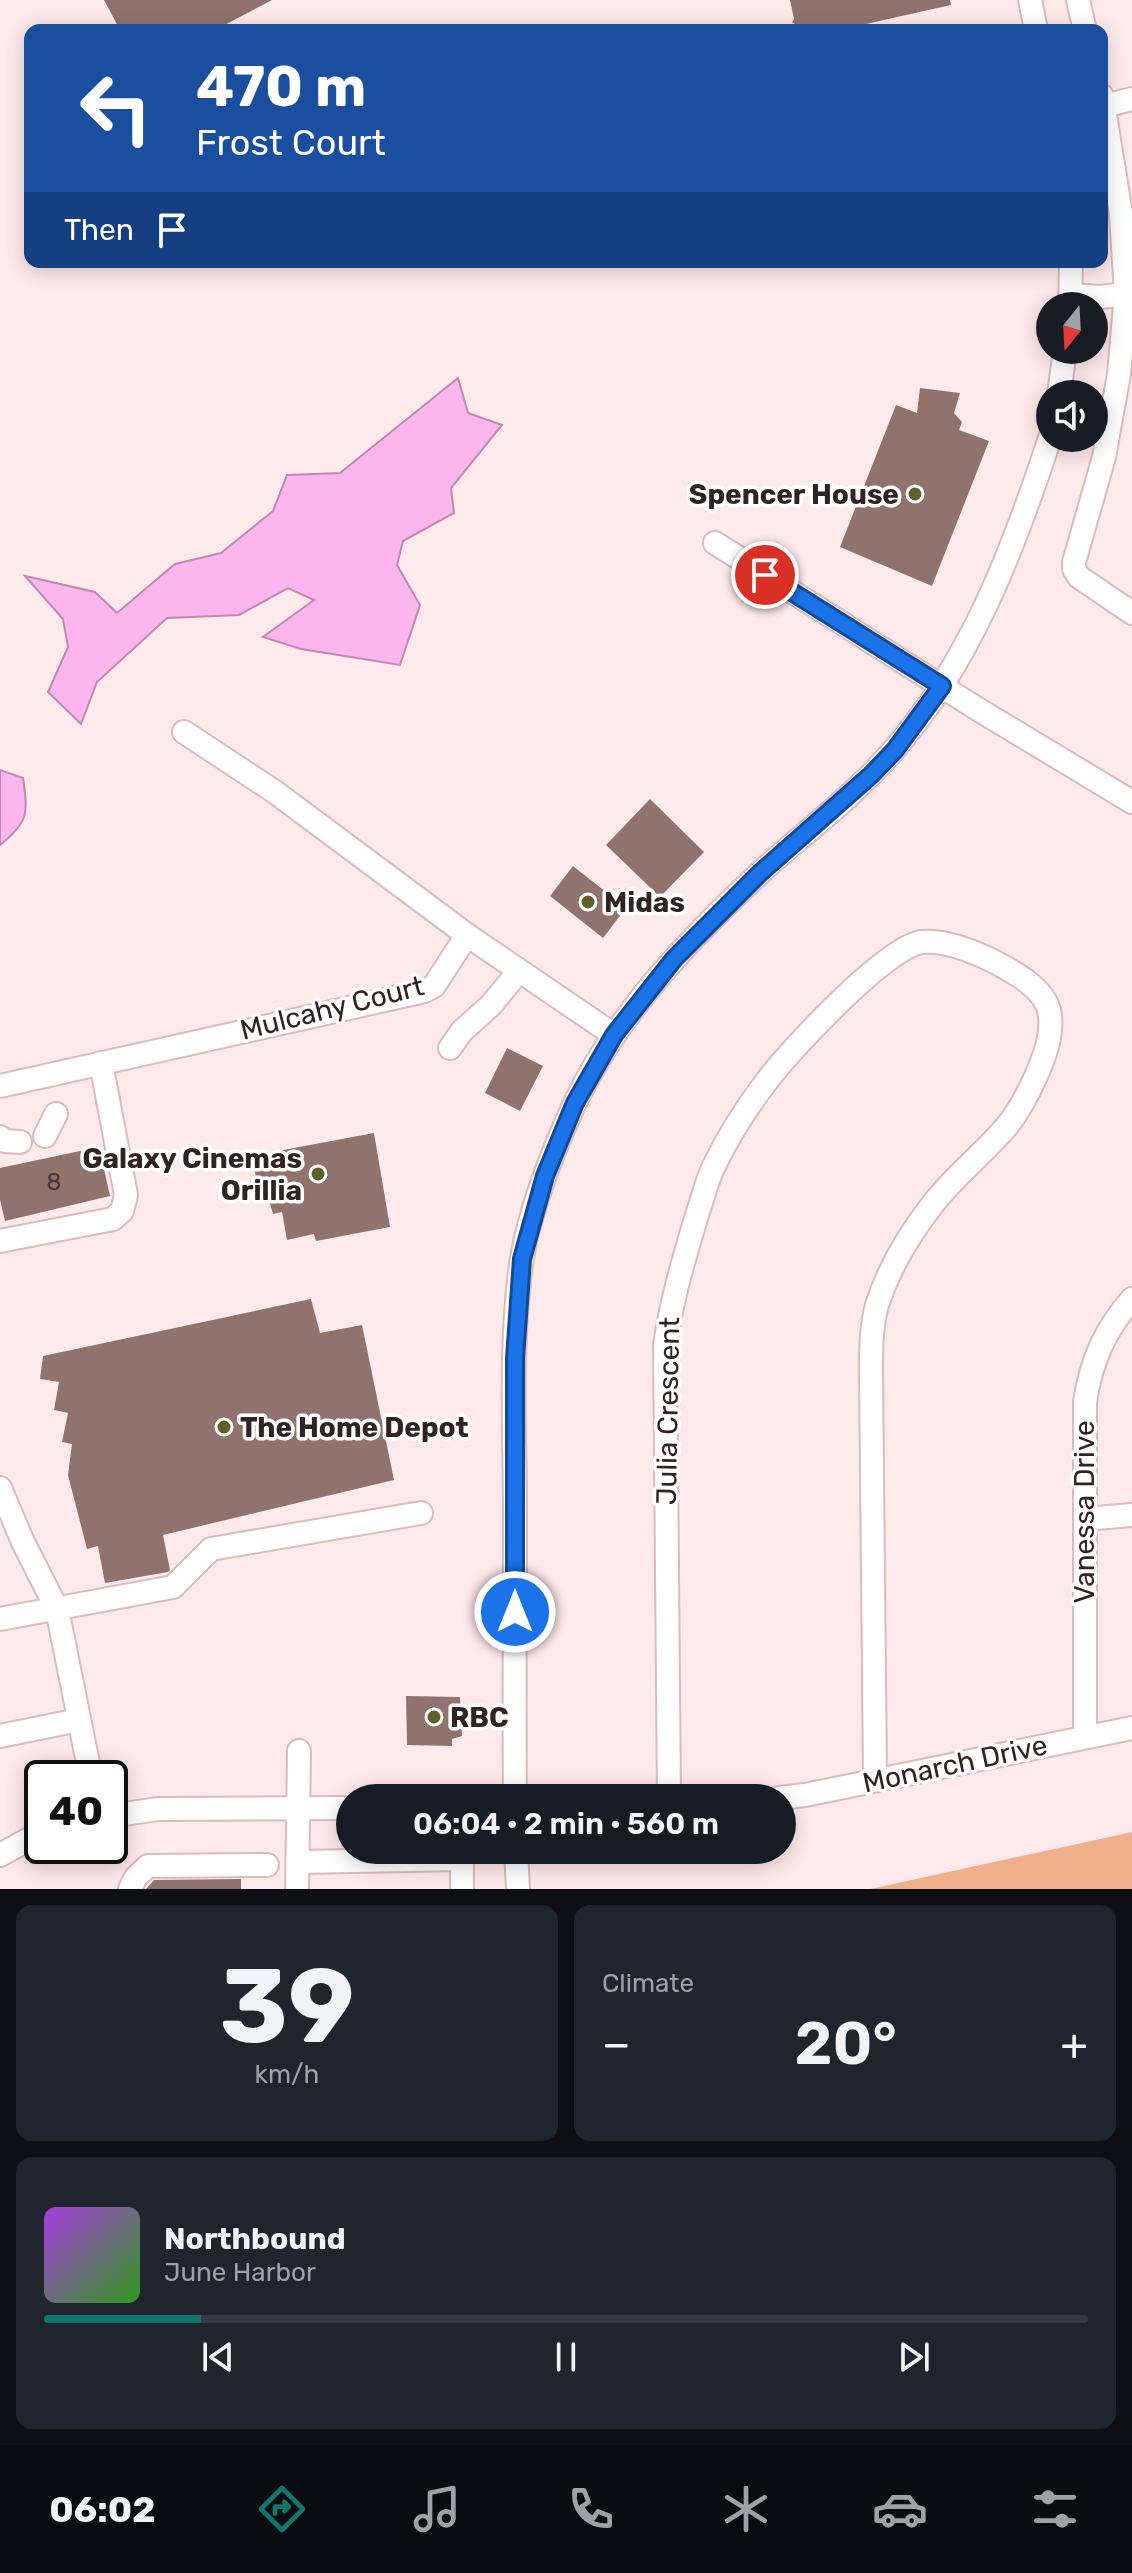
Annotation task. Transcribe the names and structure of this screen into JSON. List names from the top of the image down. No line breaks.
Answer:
{"streets":{"street":["Mulcahy Court","Julia Crescent","Vanessa Drive","Monarch Drive"]},"crossings":[["Julia Crescent","Monarch Drive"],["Vanessa Drive","Monarch Drive"]],"places":["Spencer House","Midas","Galaxy Cinemas Orillia","The Home Depot","RBC"],"house_numbers":["8"],"north":"bottom","page":{"turn":["470 m","Frost Court"],"then":"Then","limit":"40","trip":"06:04 · 2 min · 560 m","tile":[["39","km/h"],"Climate"],"heat":["−","20°","+"],"song":["Northbound","June Harbor"],"tabs":"06:02"}}
